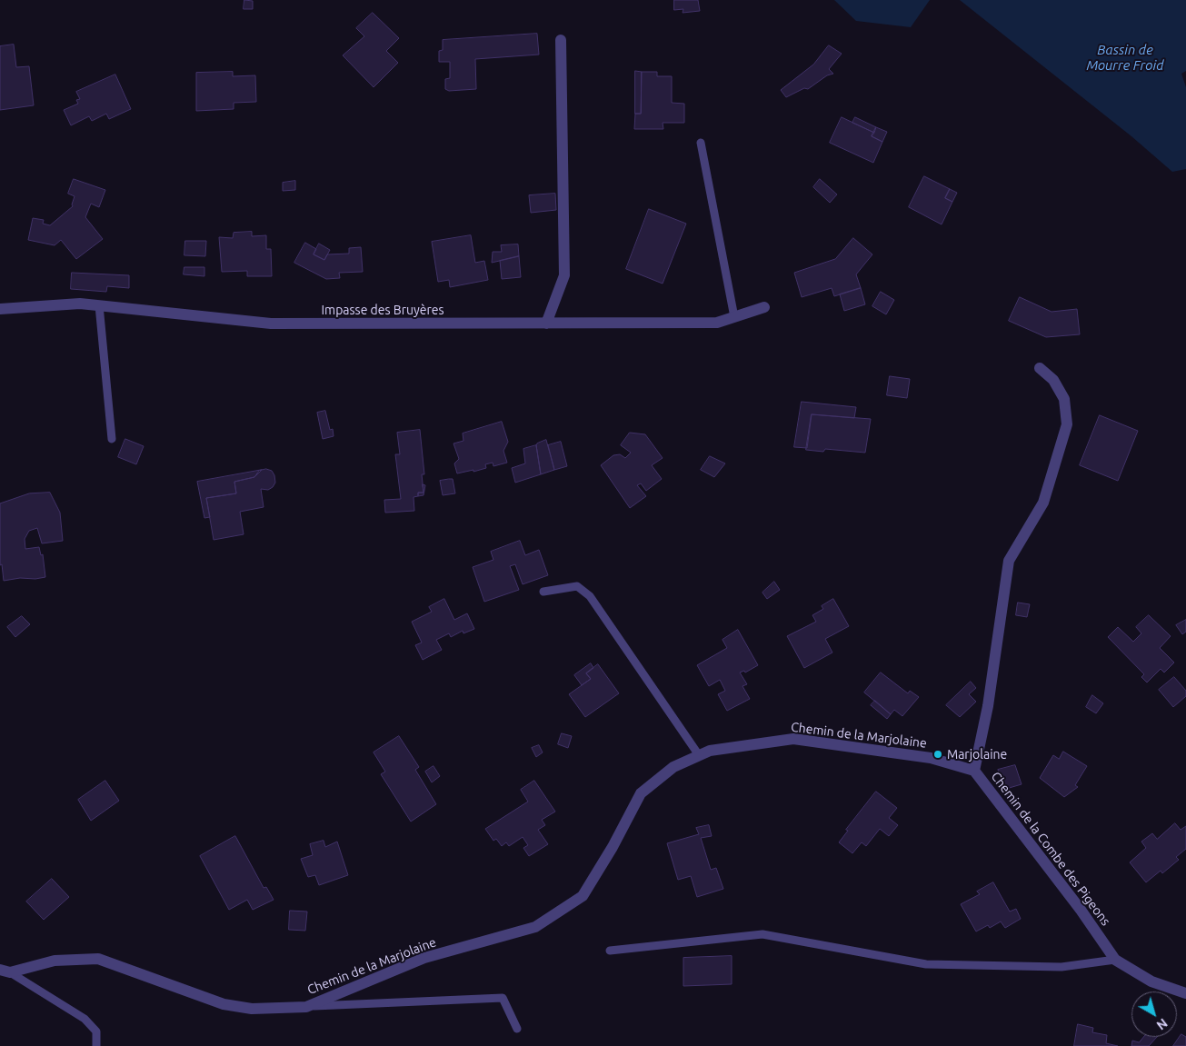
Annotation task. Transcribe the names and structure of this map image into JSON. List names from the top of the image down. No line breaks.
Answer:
{"streets":{"street":["Impasse des Bruyères","Chemin de la Marjolaine","Chemin de la Combe des Pigeons"]},"crossings":[["Chemin de la Marjolaine","Chemin de la Combe des Pigeons"]],"water":["Bassin de Mourre Froid"],"places":["Marjolaine"],"north":"bottom right"}
